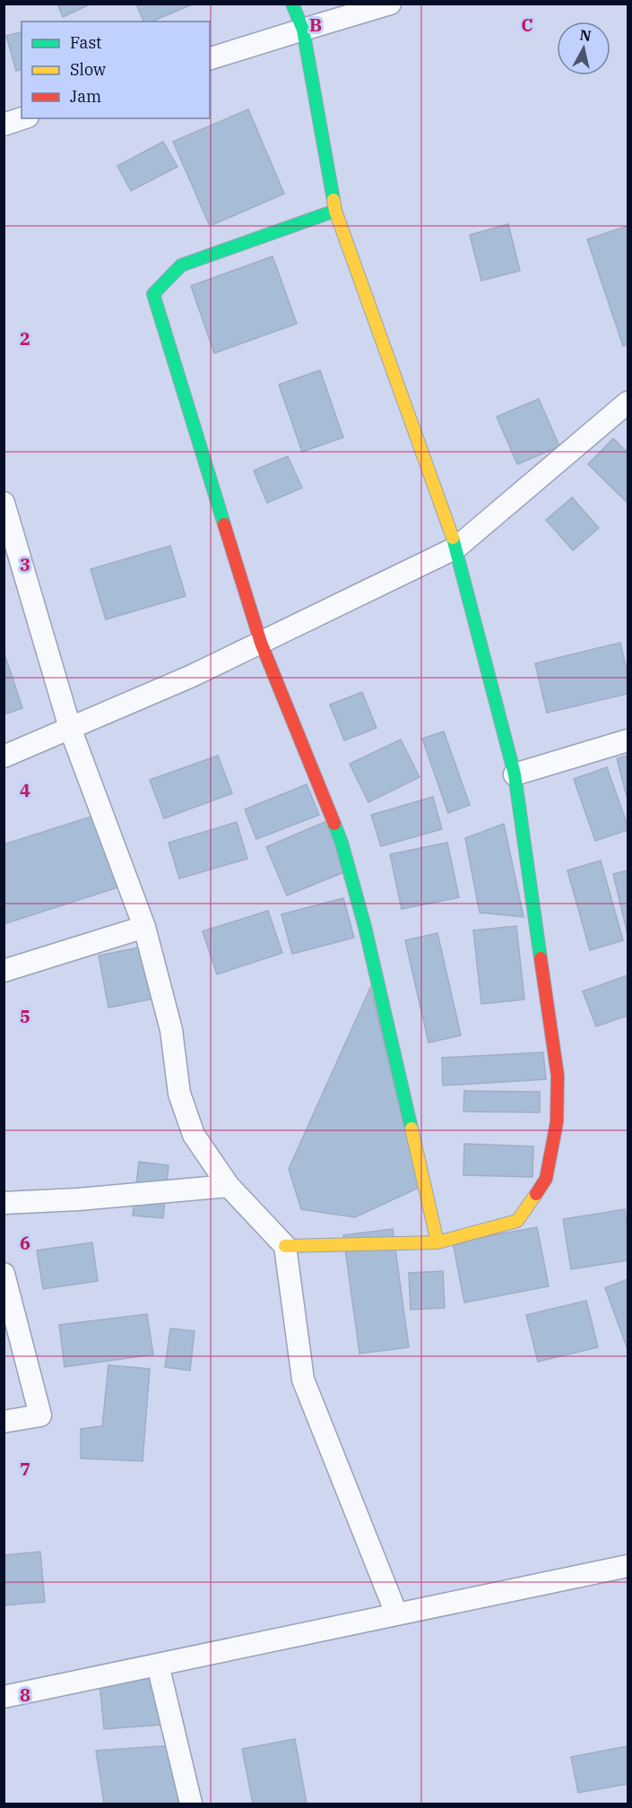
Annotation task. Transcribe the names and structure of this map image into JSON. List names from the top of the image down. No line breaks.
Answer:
{"legend":["Fast","Slow","Jam"],"north":"top","grid":{"columns":["B","C"],"rows":["2","3","4","5","6","7","8"]}}
